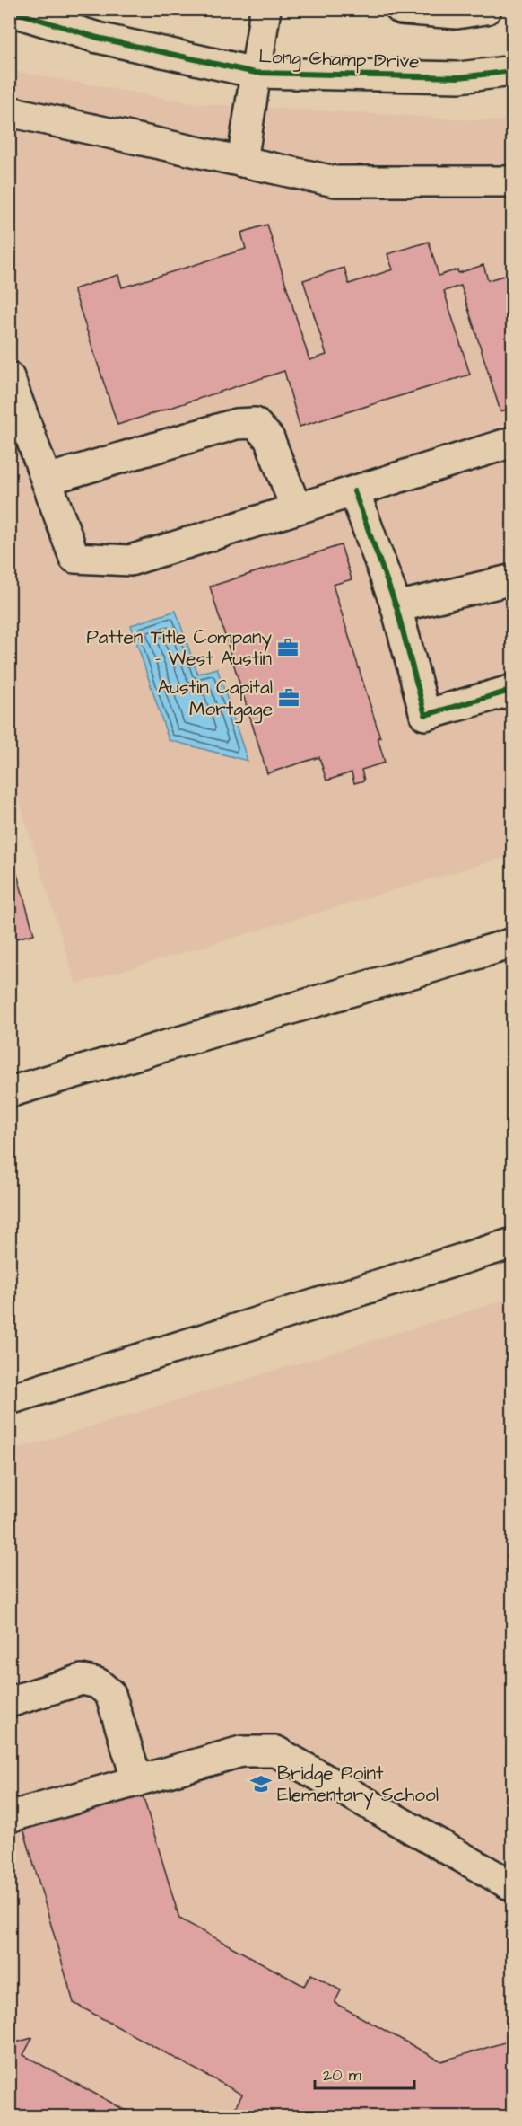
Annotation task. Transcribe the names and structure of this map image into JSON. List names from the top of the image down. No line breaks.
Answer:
{"streets":{"main road":["Long Champ Drive"]},"places":{"office":["Patten Title Company - West Austin","Austin Capital Mortgage"],"school or university":["Bridge Point Elementary School"]},"scale_bar":"20 m"}
